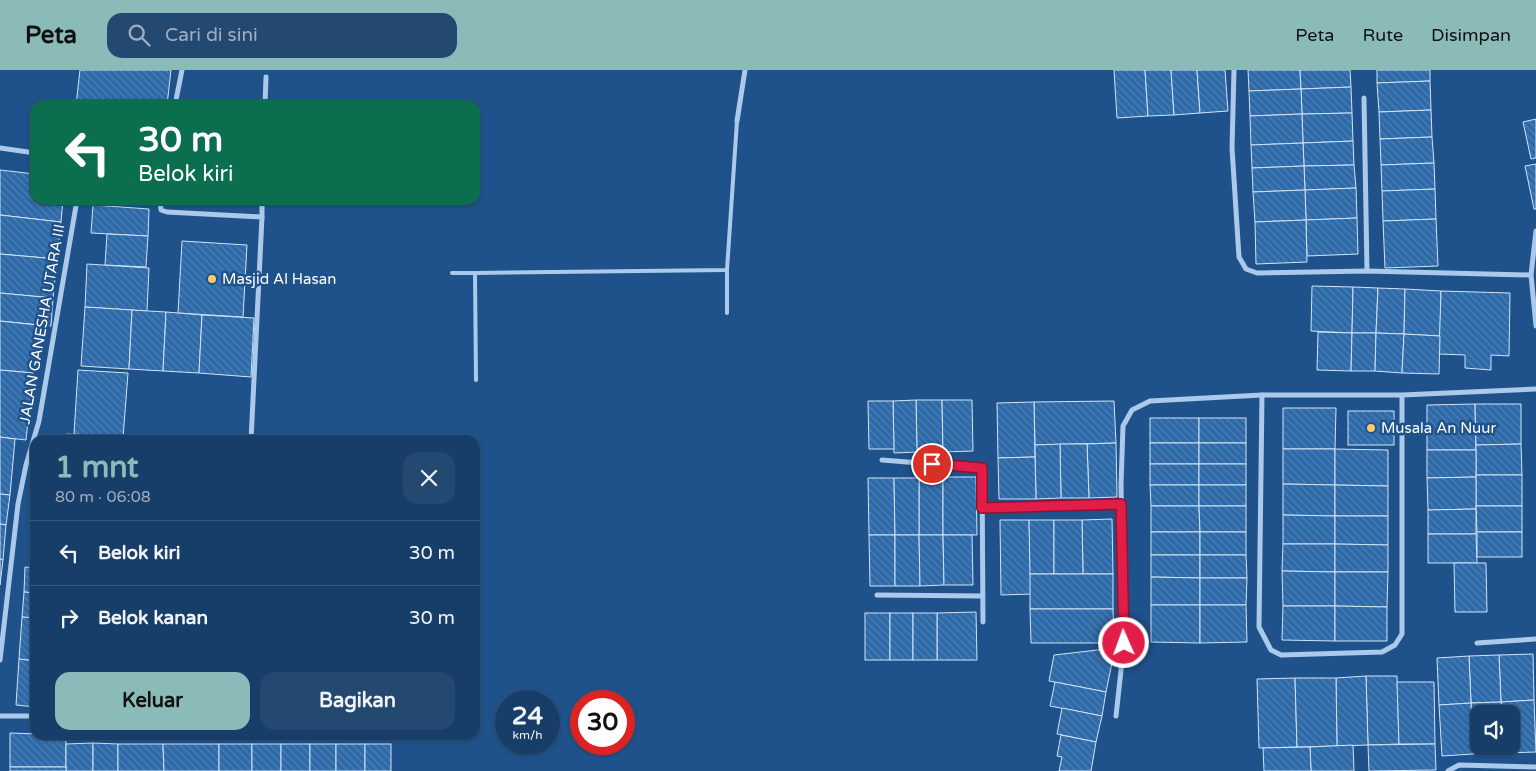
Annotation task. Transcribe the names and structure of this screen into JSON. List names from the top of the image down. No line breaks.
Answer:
{"streets":{"street":["JALAN GANESHA UTARA III"]},"places":["Masjid Al Hasan","Musala An Nuur"],"page":{"header":"Peta","search":"Cari di sini","nav":["Peta","Rute","Disimpan"],"turn":["30 m","Belok kiri"],"heading":["1 mnt","80 m · 06:08"],"list":[{"name":"Belok kiri","value":"30 m"},{"name":"Belok kanan","value":"30 m"}],"buttons":["Keluar","Bagikan"],"speed":"24 km/h","limit":"30"}}
